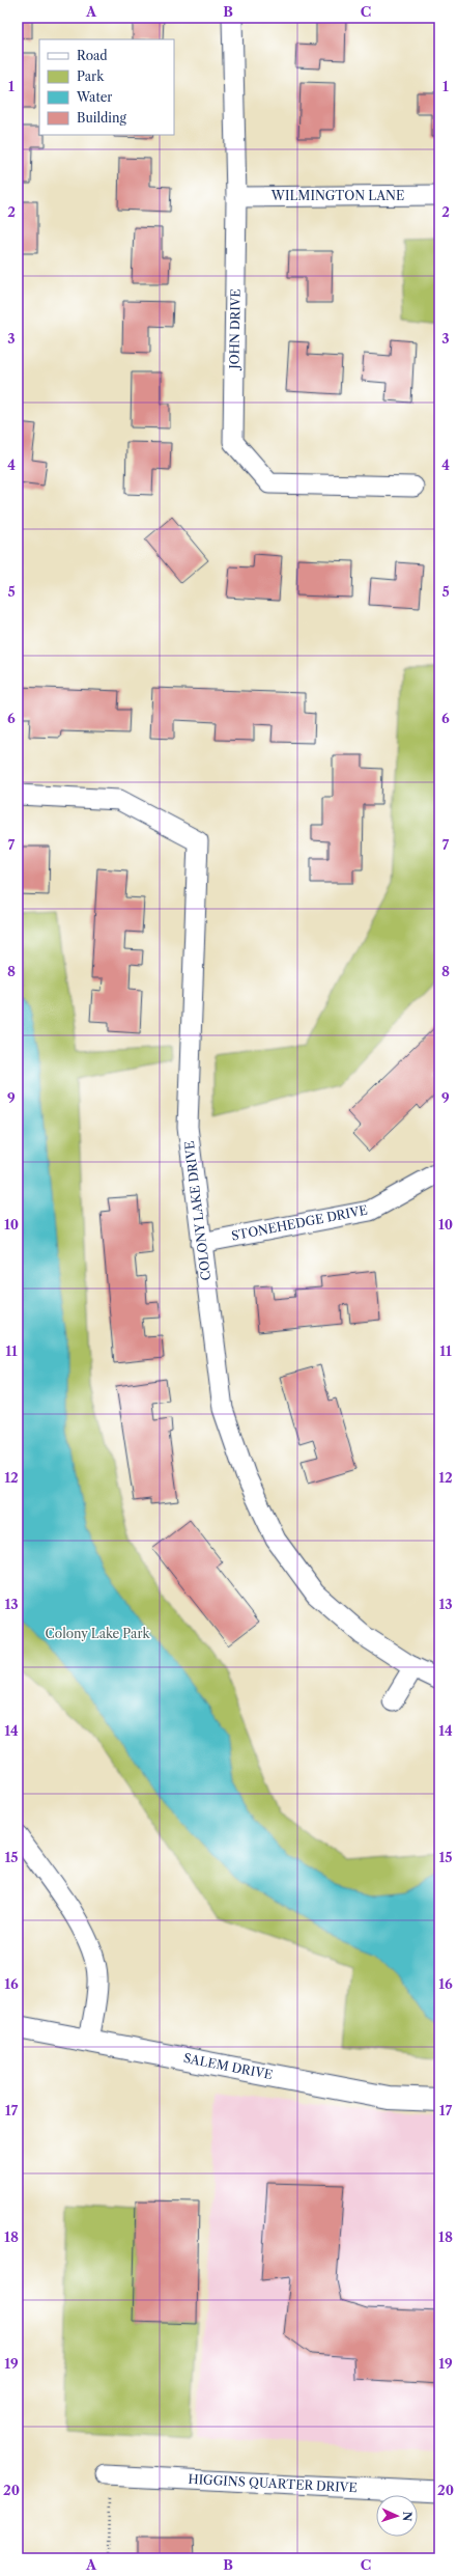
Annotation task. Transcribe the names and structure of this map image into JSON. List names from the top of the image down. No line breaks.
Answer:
{"streets":{"street":["WILMINGTON LANE","JOHN DRIVE","COLONY LAKE DRIVE","STONEHEDGE DRIVE","SALEM DRIVE","HIGGINS QUARTER DRIVE"]},"crossings":[["WILMINGTON LANE","JOHN DRIVE"],["COLONY LAKE DRIVE","STONEHEDGE DRIVE"]],"parks":["Colony Lake Park"],"legend":["Road","Park","Water","Building"],"north":"right","grid":{"columns":["A","B","C"],"rows":["1","2","3","4","5","6","7","8","9","10","11","12","13","14","15","16","17","18","19","20"]}}
